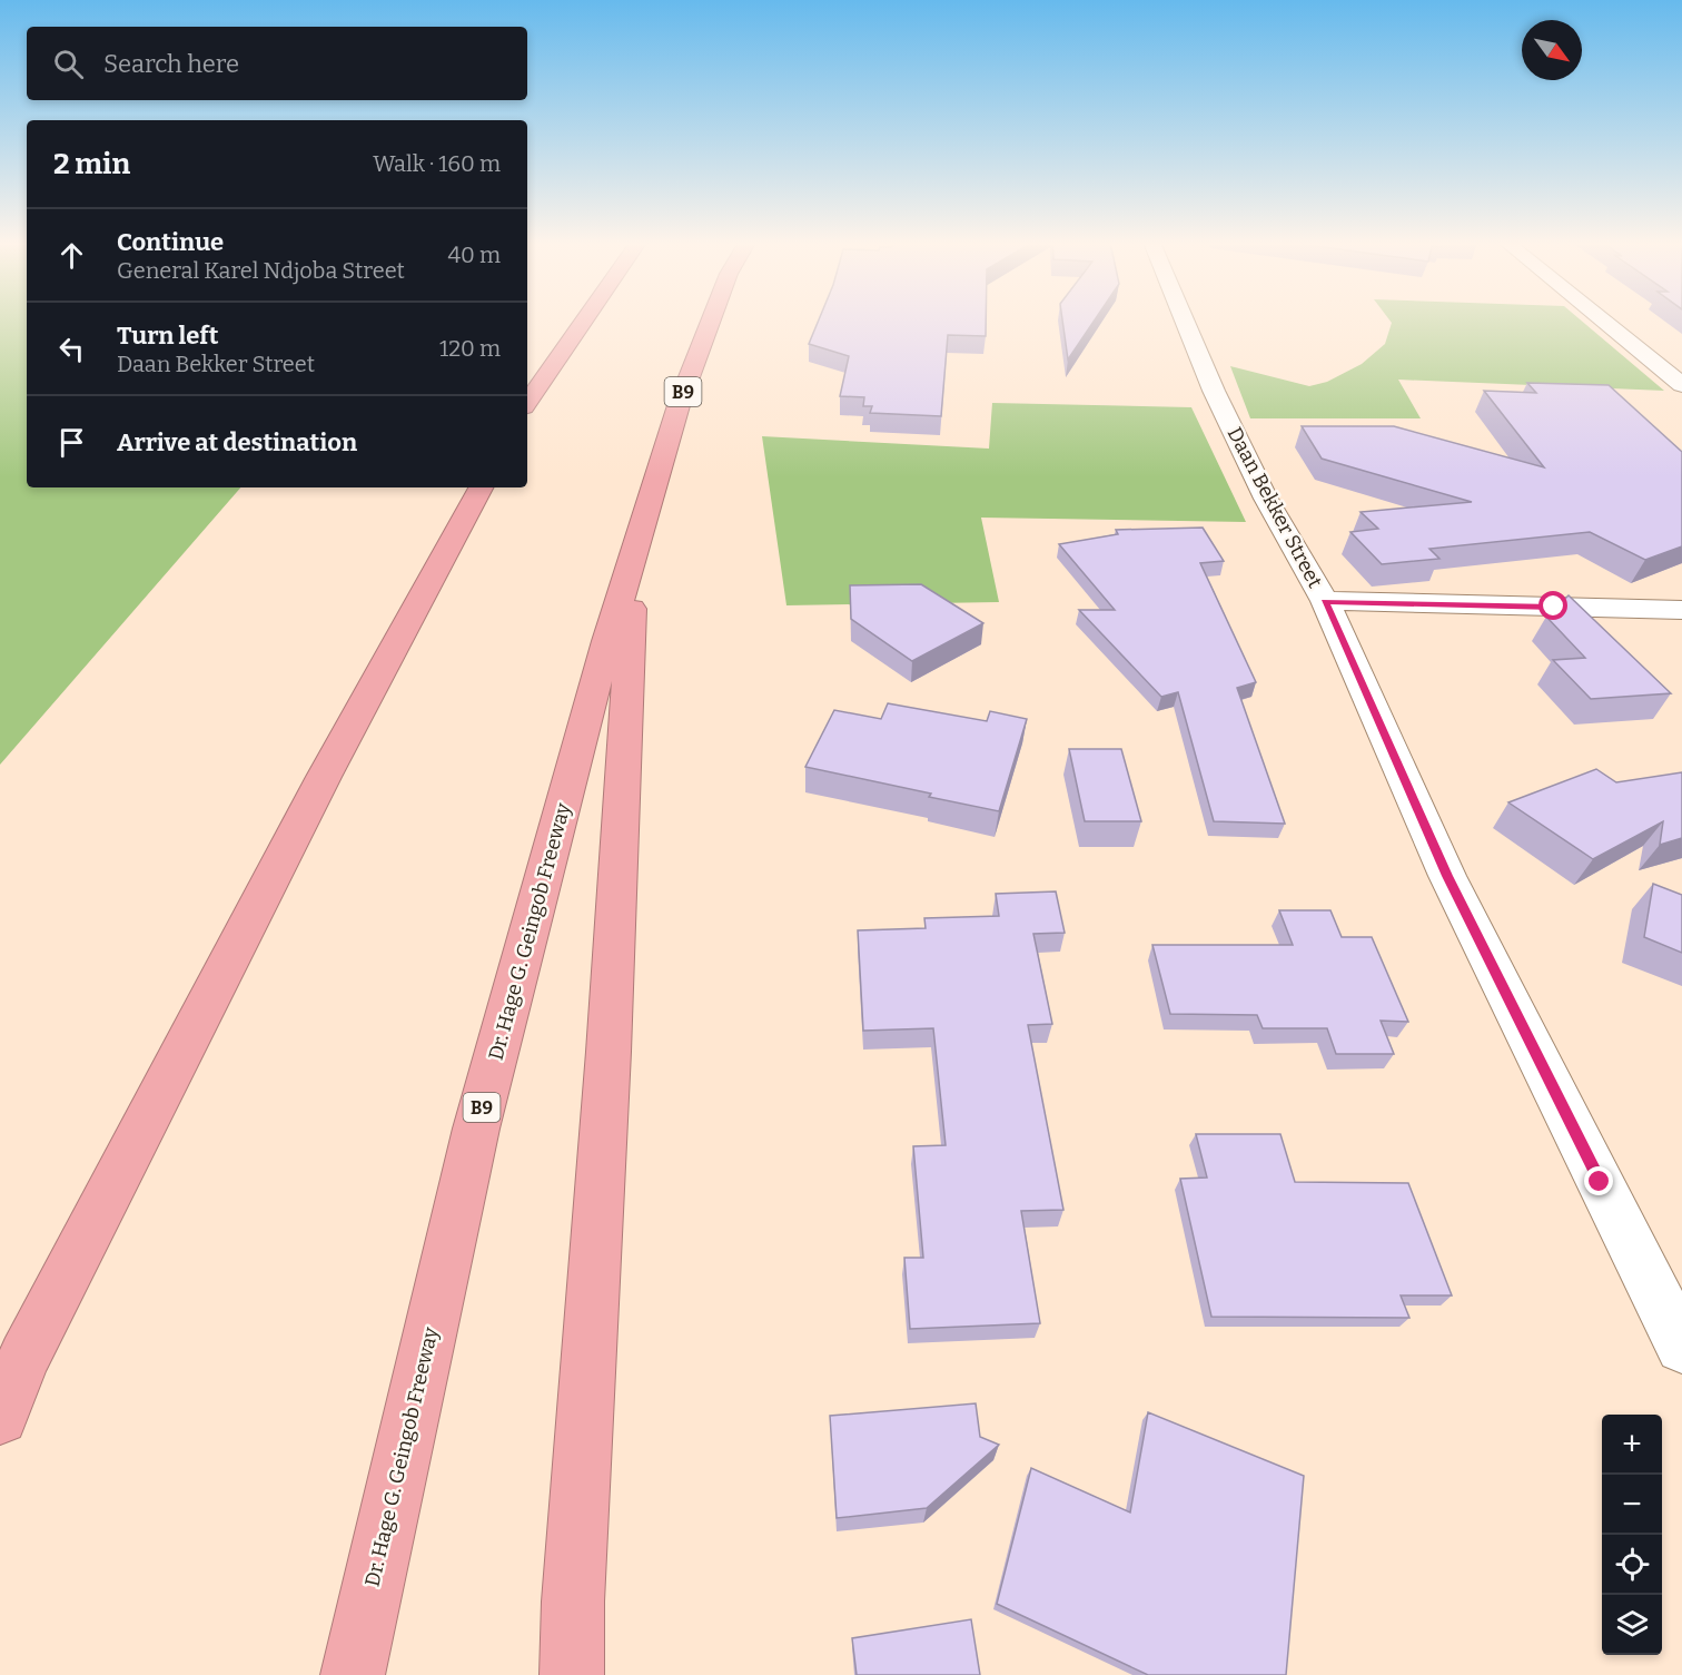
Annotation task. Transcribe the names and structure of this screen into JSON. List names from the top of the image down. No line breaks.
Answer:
{"streets":{"highway":["B9","Dr. Hage G. Geingob Freeway"],"street":["Daan Bekker Street"]},"north":"bottom right","page":{"search":"Search here","heading":["2 min","Walk · 160 m"],"list":[["Continue","General Karel Ndjoba Street","40 m"],["Turn left","Daan Bekker Street","120 m"],"Arrive at destination"],"map_buttons":["+","−"]}}
